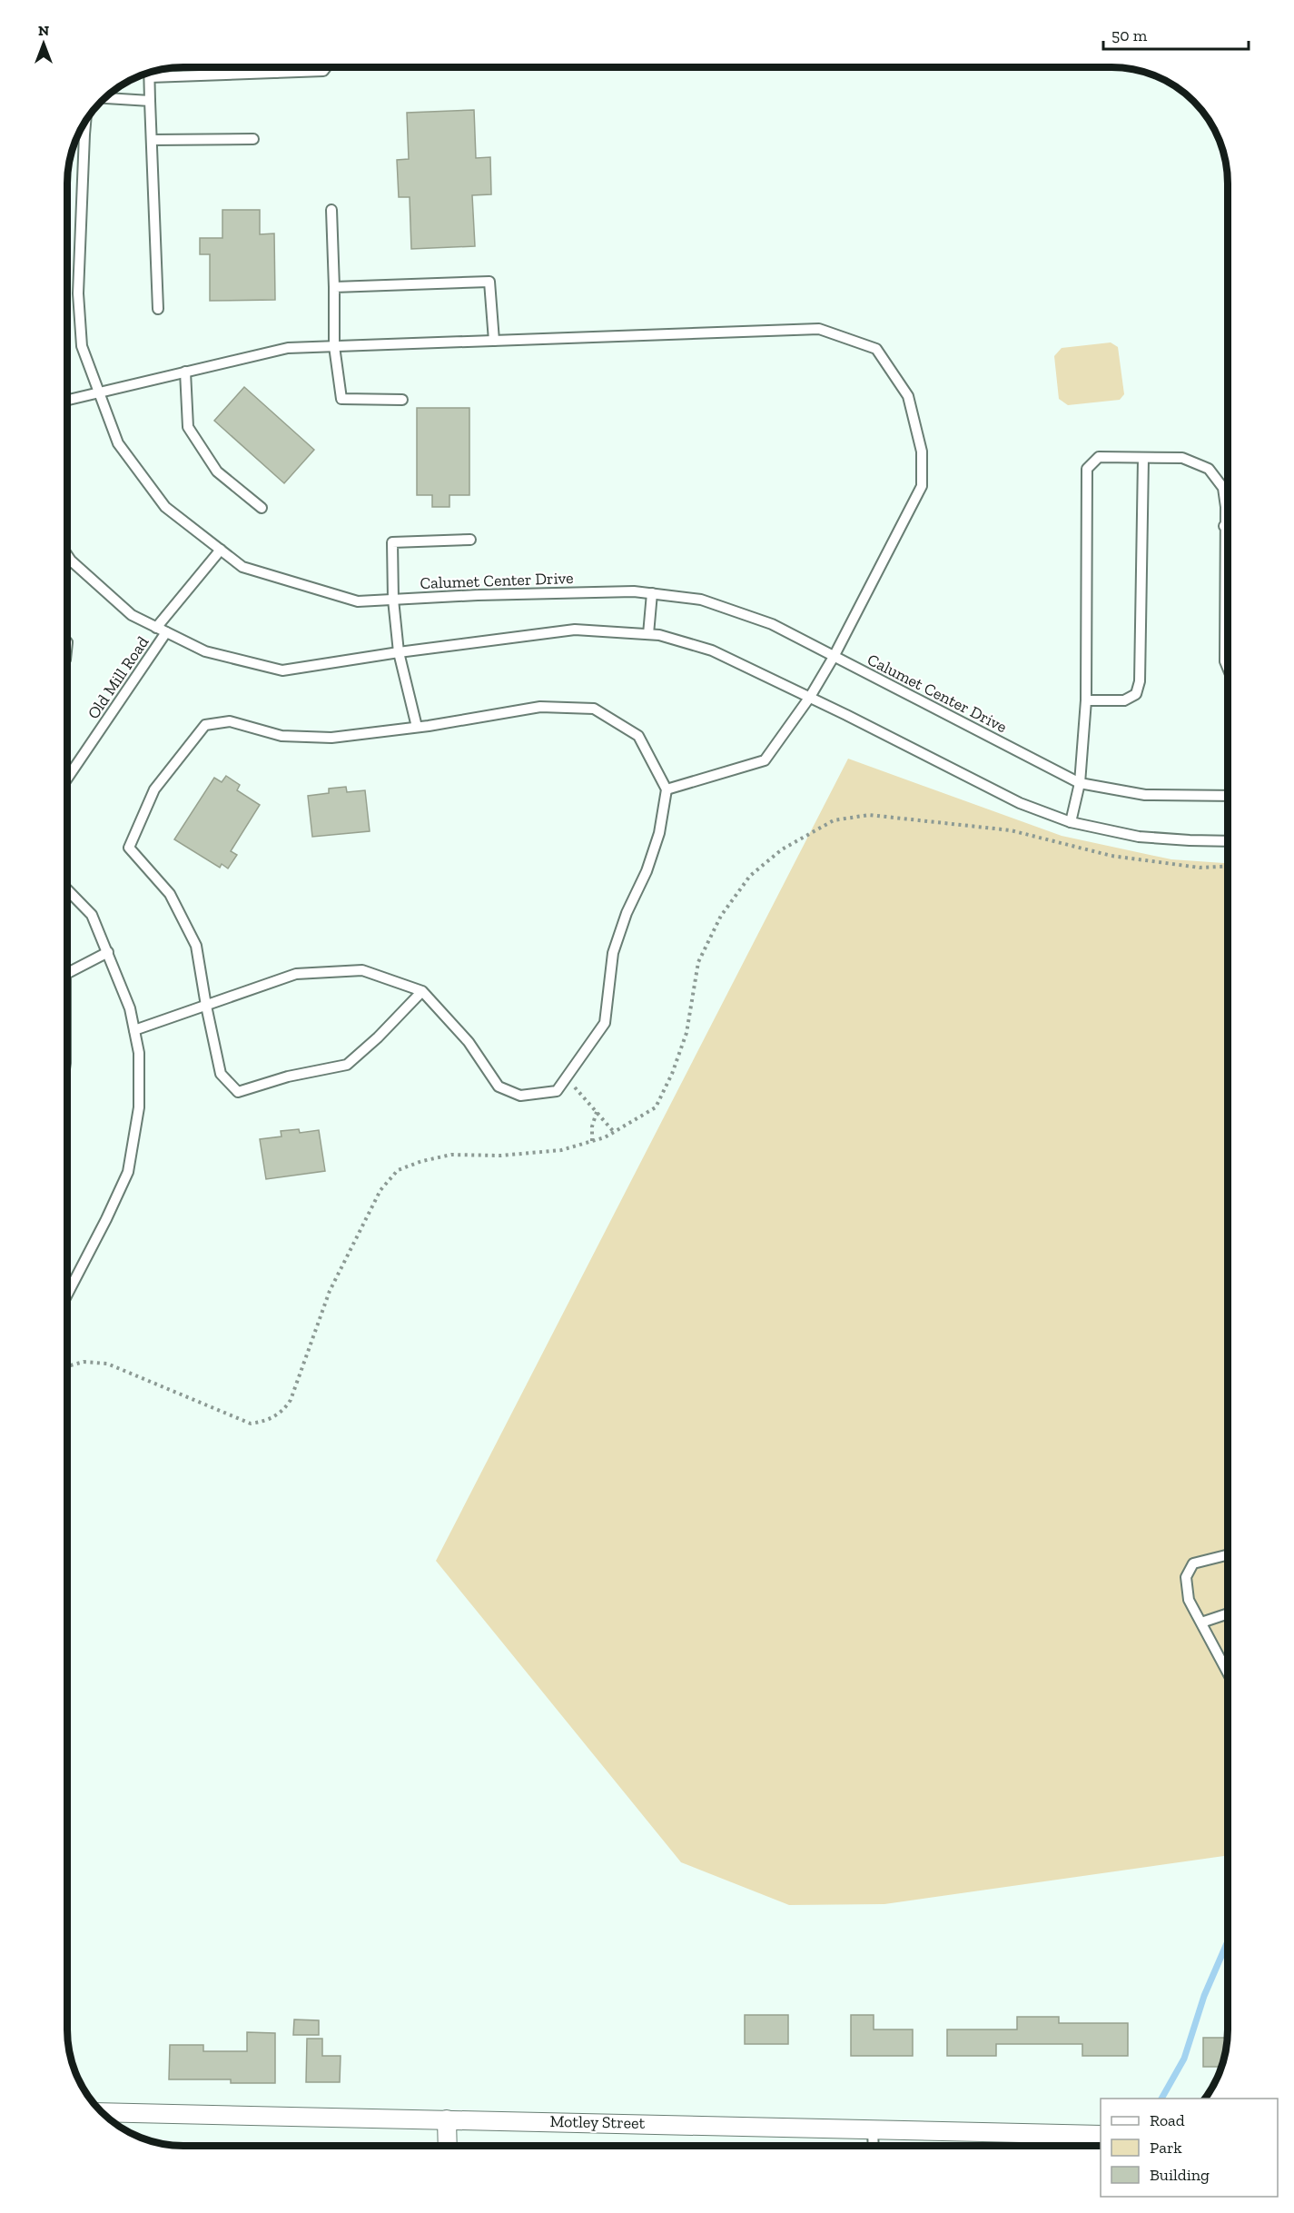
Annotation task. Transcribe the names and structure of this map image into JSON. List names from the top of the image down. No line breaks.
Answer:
{"streets":{"street":["Motley Street"],"lane":["Calumet Center Drive","Old Mill Road"]},"legend":["Road","Park","Building"],"scale_bar":"50 m","north":"top"}
